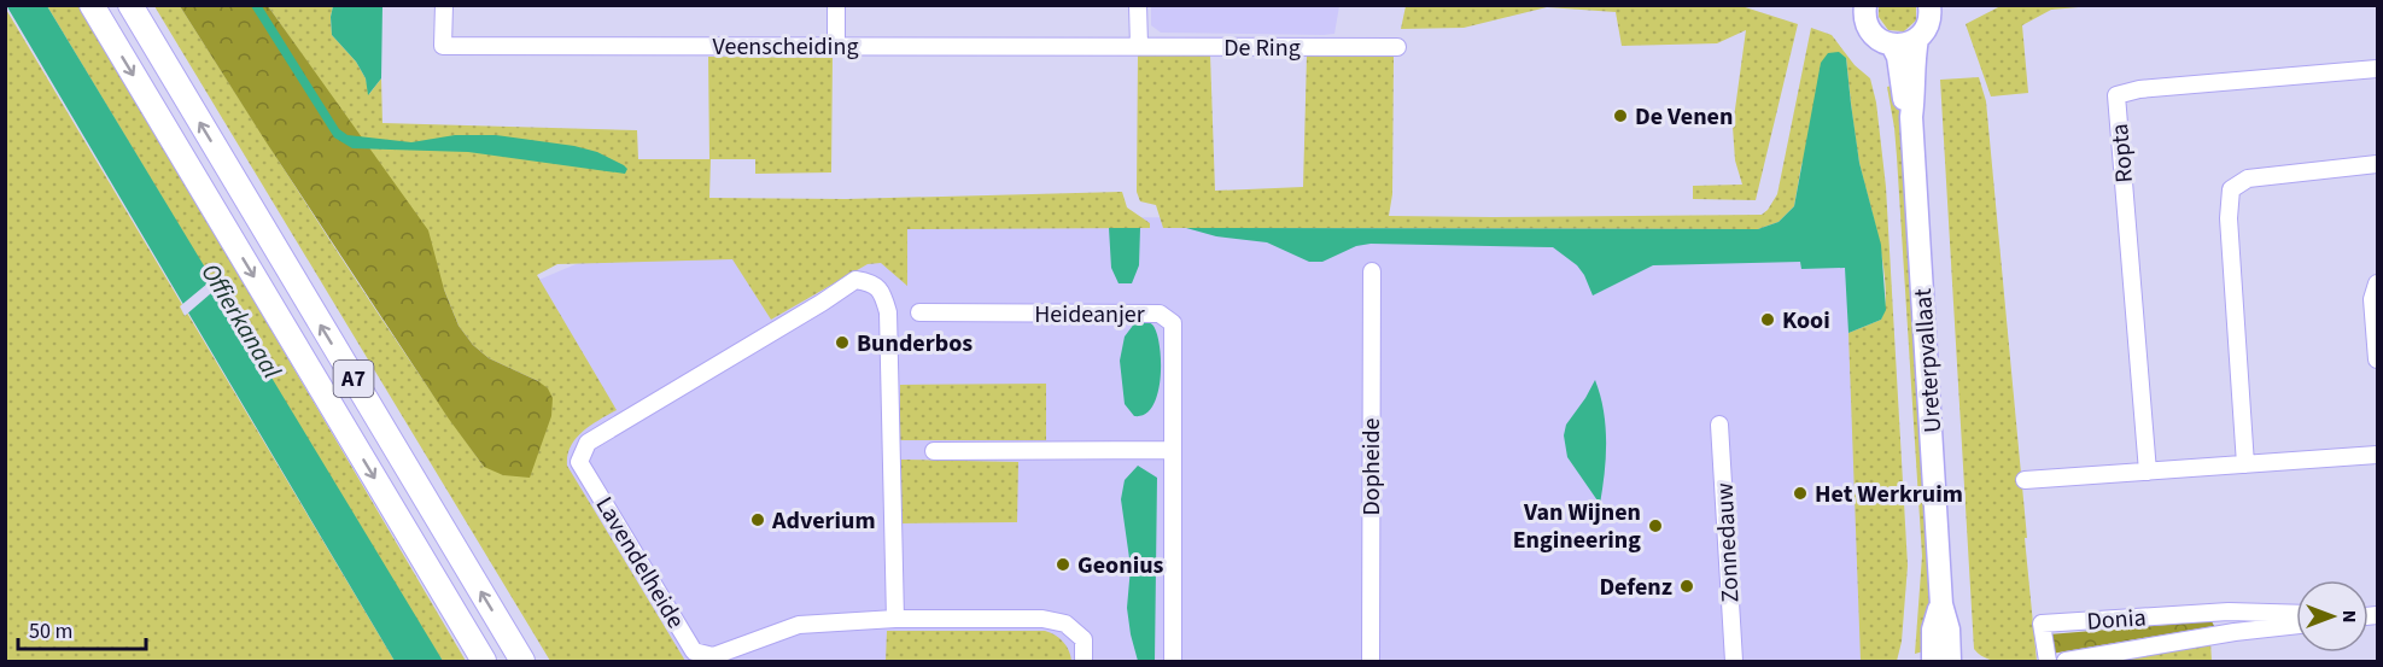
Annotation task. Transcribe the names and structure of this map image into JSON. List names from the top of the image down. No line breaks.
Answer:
{"streets":{"highway":["A7"],"main road":["Ureterpvallaat"],"street":["Veenscheiding","De Ring","Ropta","Heideanjer","Dopheide","Zonnedauw","Lavendelheide","Donia"]},"crossings":[["Veenscheiding","De Ring"]],"water":["Offierkanaal"],"places":["De Venen","Kooi","Bunderbos","Het Werkruim","Adverium","Van Wijnen Engineering","Geonius","Defenz"],"scale_bar":"50 m","north":"right"}
